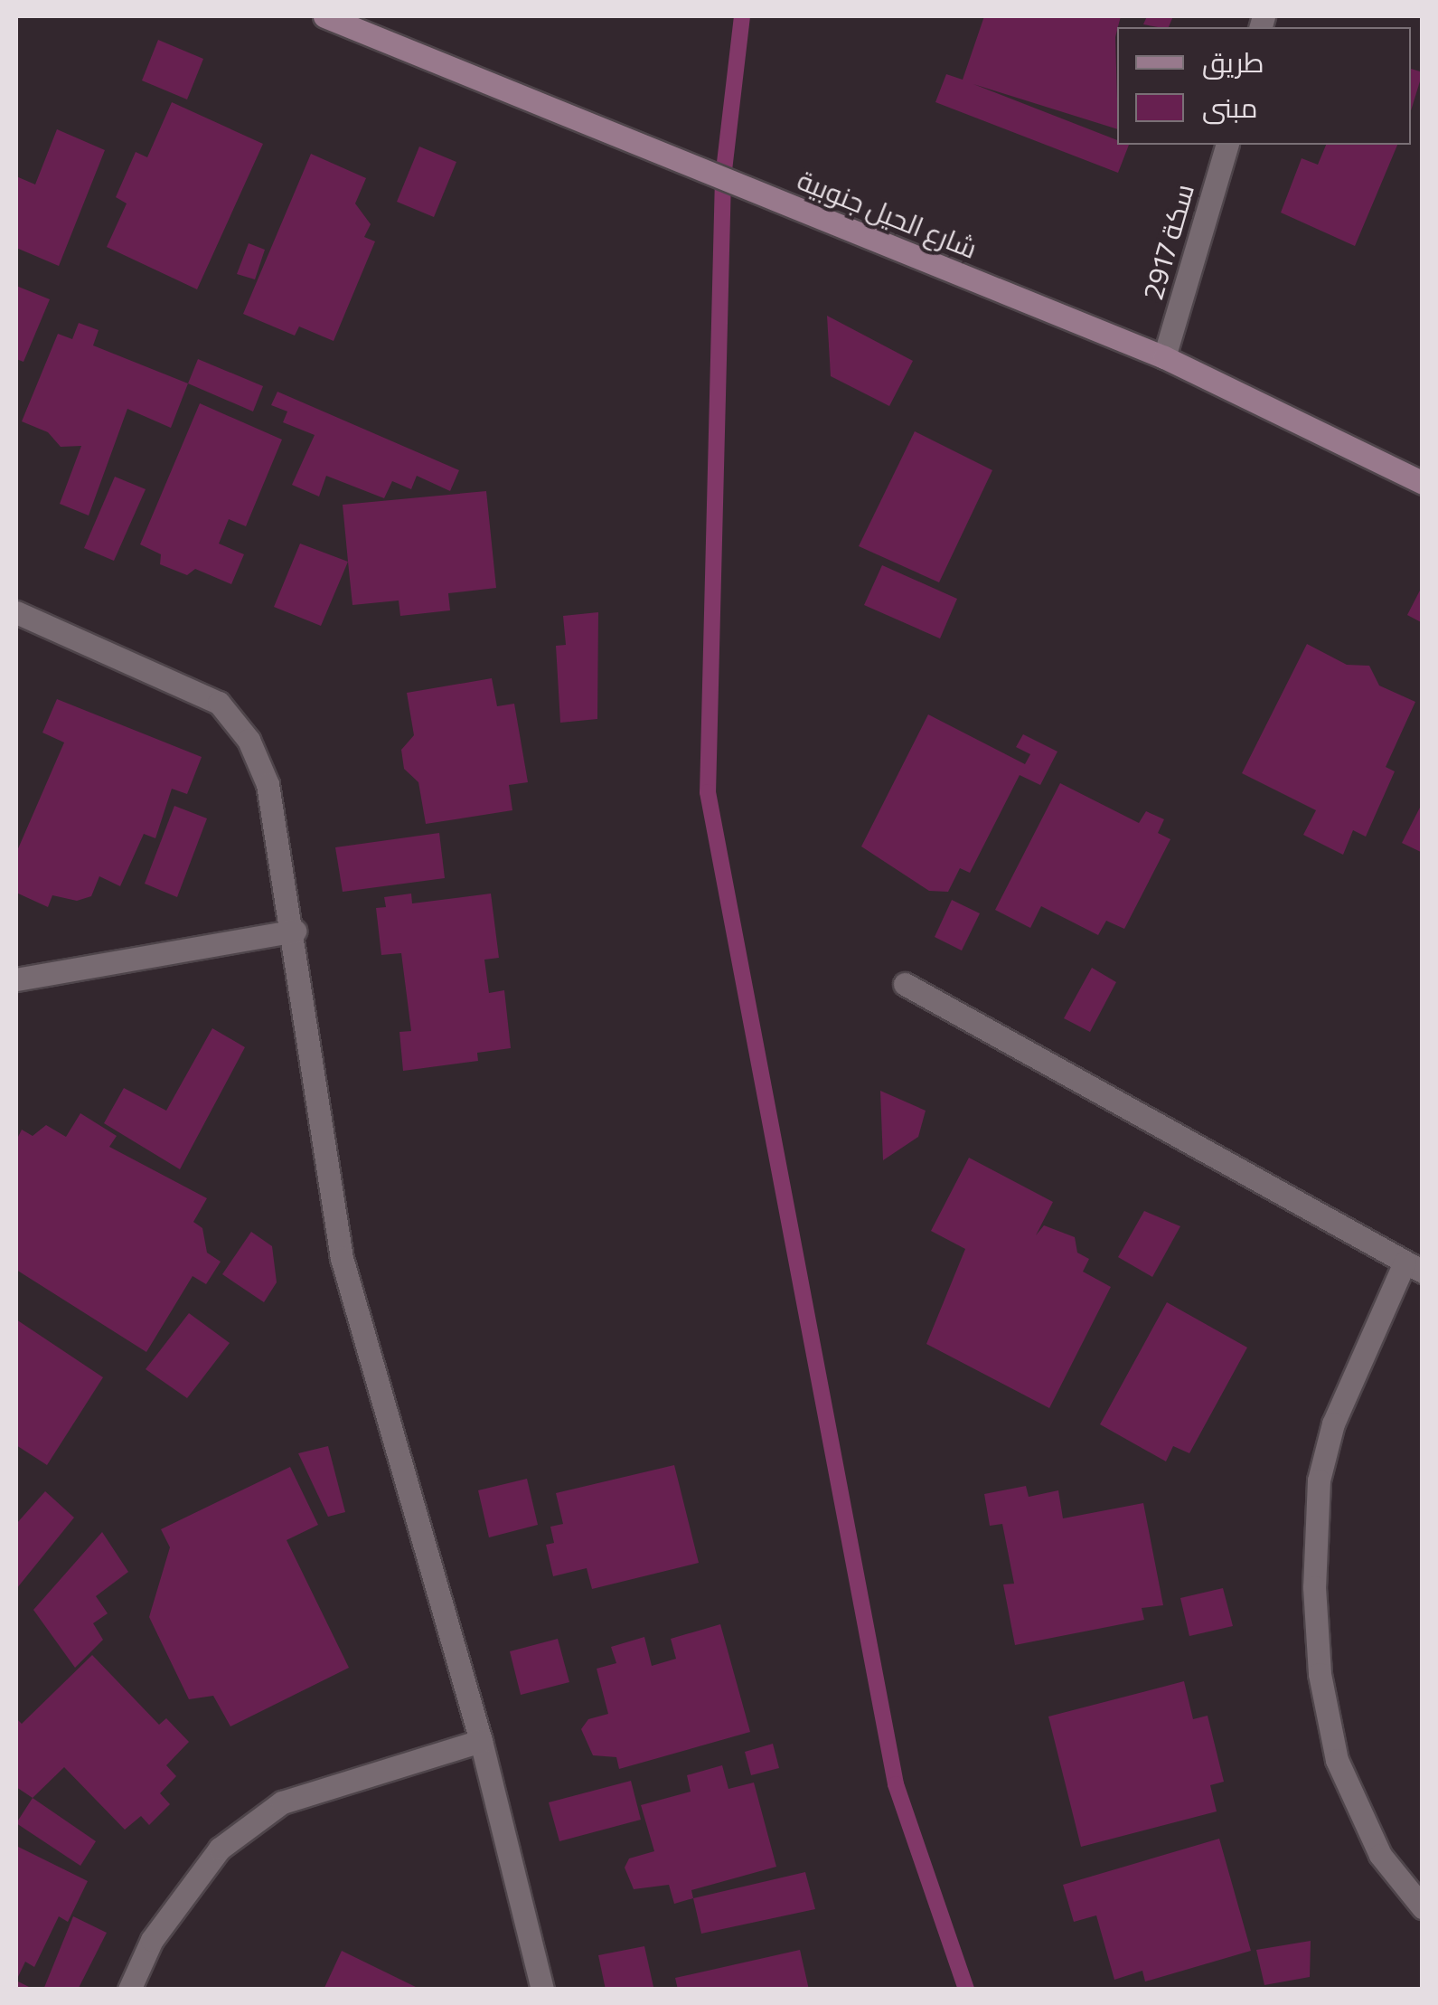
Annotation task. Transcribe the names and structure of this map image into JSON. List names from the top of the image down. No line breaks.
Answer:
{"streets":{"street":["شارع الحيل جنوبية","سكة 2917"]},"crossings":[["شارع الحيل جنوبية","سكة 2917"]],"legend":["طريق","مبنى"]}
